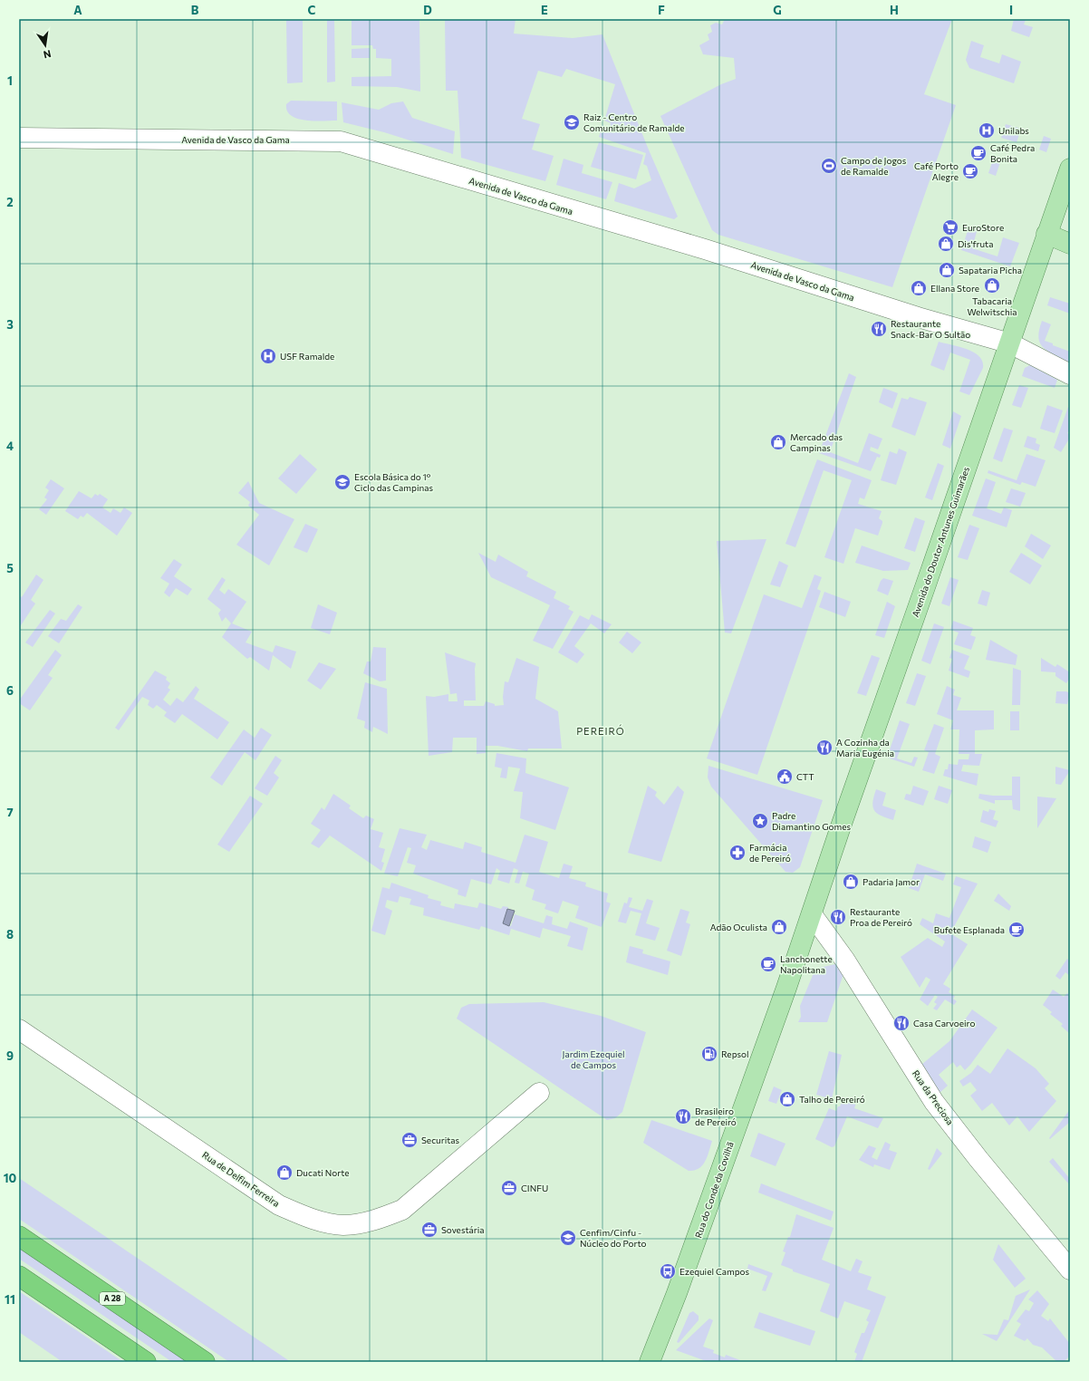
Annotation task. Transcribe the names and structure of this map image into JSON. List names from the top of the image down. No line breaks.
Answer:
{"streets":{"highway":["A 28"],"main road":["Avenida do Doutor Antunes Guimarães","Rua do Conde da Covilhã"],"street":["Avenida de Vasco da Gama","Rua da Preciosa","Rua de Delfim Ferreira"]},"crossings":[["Avenida de Vasco da Gama","Avenida do Doutor Antunes Guimarães"],["Avenida do Doutor Antunes Guimarães","Rua da Preciosa"],["Avenida do Doutor Antunes Guimarães","Rua do Conde da Covilhã"],["Rua da Preciosa","Rua do Conde da Covilhã"]],"districts":["PEREIRÓ"],"parks":["Jardim Ezequiel de Campos"],"places":{"school or university":["Raiz - Centro Comunitário de Ramalde","Escola Básica do 1º Ciclo das Campinas","Cenfim/Cinfu - Núcleo do Porto"],"hospital":["Unilabs","USF Ramalde"],"cafe":["Café Pedra Bonita","Café Porto Alegre","Bufete Esplanada","Lanchonette Napolitana"],"sports":["Campo de Jogos de Ramalde"],"supermarket":["EuroStore"],"shop":["Dis'fruta","Sapataria Picha","Tabacaria Welwitschia","Ellana Store","Mercado das Campinas","Padaria Jamor","Adão Oculista","Talho de Pereiró","Ducati Norte"],"restaurant":["Restaurante Snack-Bar O Sultão","A Cozinha da Maria Eugénia","Restaurante Proa de Pereiró","Casa Carvoeiro","Brasileiro de Pereiró"],"public building":["CTT"],"place":["Padre Diamantino Gomes"],"pharmacy":["Farmácia de Pereiró"],"fuel station":["Repsol"],"office":["Securitas","CINFU","Sovestária"],"bus stop":["Ezequiel Campos"]},"north":"bottom","grid":{"columns":["A","B","C","D","E","F","G","H","I"],"rows":["1","2","3","4","5","6","7","8","9","10","11"]}}
